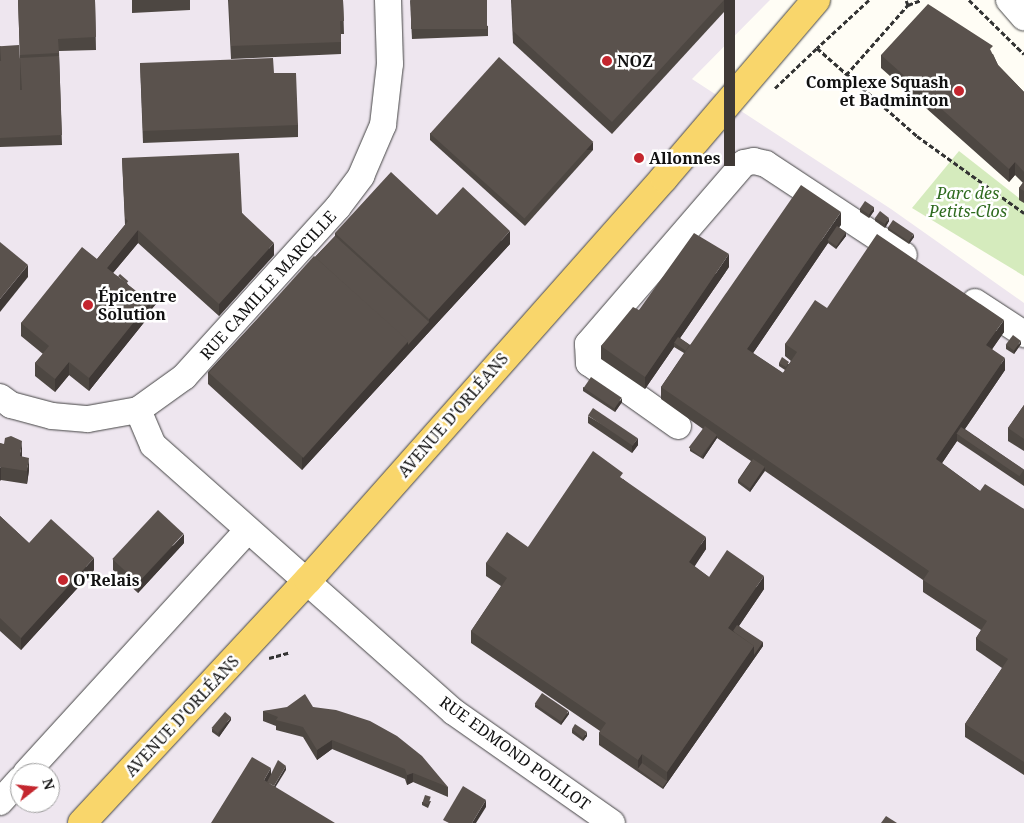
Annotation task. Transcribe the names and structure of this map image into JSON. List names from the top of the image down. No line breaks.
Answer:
{"streets":{"main road":["AVENUE D'ORLÉANS"],"street":["RUE CAMILLE MARCILLE","RUE EDMOND POILLOT"]},"crossings":[["RUE CAMILLE MARCILLE","RUE EDMOND POILLOT"],["AVENUE D'ORLÉANS","RUE EDMOND POILLOT"]],"parks":["Parc des Petits-Clos"],"places":["NOZ","Complexe Squash et Badminton","Allonnes","Épicentre Solution","O'Relais"],"north":"right"}
